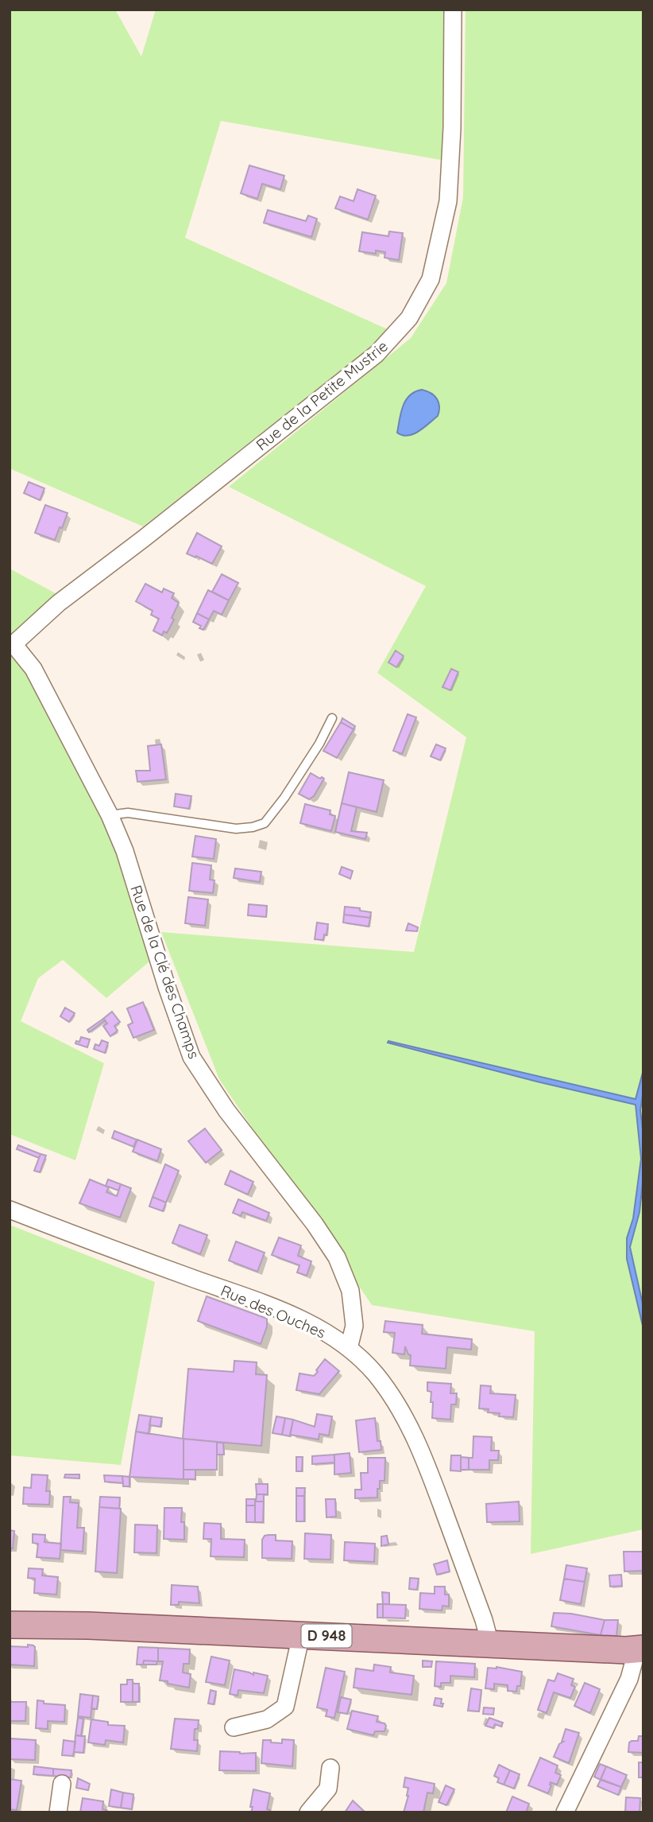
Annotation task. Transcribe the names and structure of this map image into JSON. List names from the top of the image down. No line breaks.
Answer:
{"streets":{"main road":["D 948"],"street":["Rue de la Petite Mustrie","Rue de la Clé des Champs","Rue des Ouches"]},"crossings":[["Rue de la Petite Mustrie","Rue de la Clé des Champs"],["Rue de la Clé des Champs","Rue des Ouches"],["Rue des Ouches","D 948"]]}
